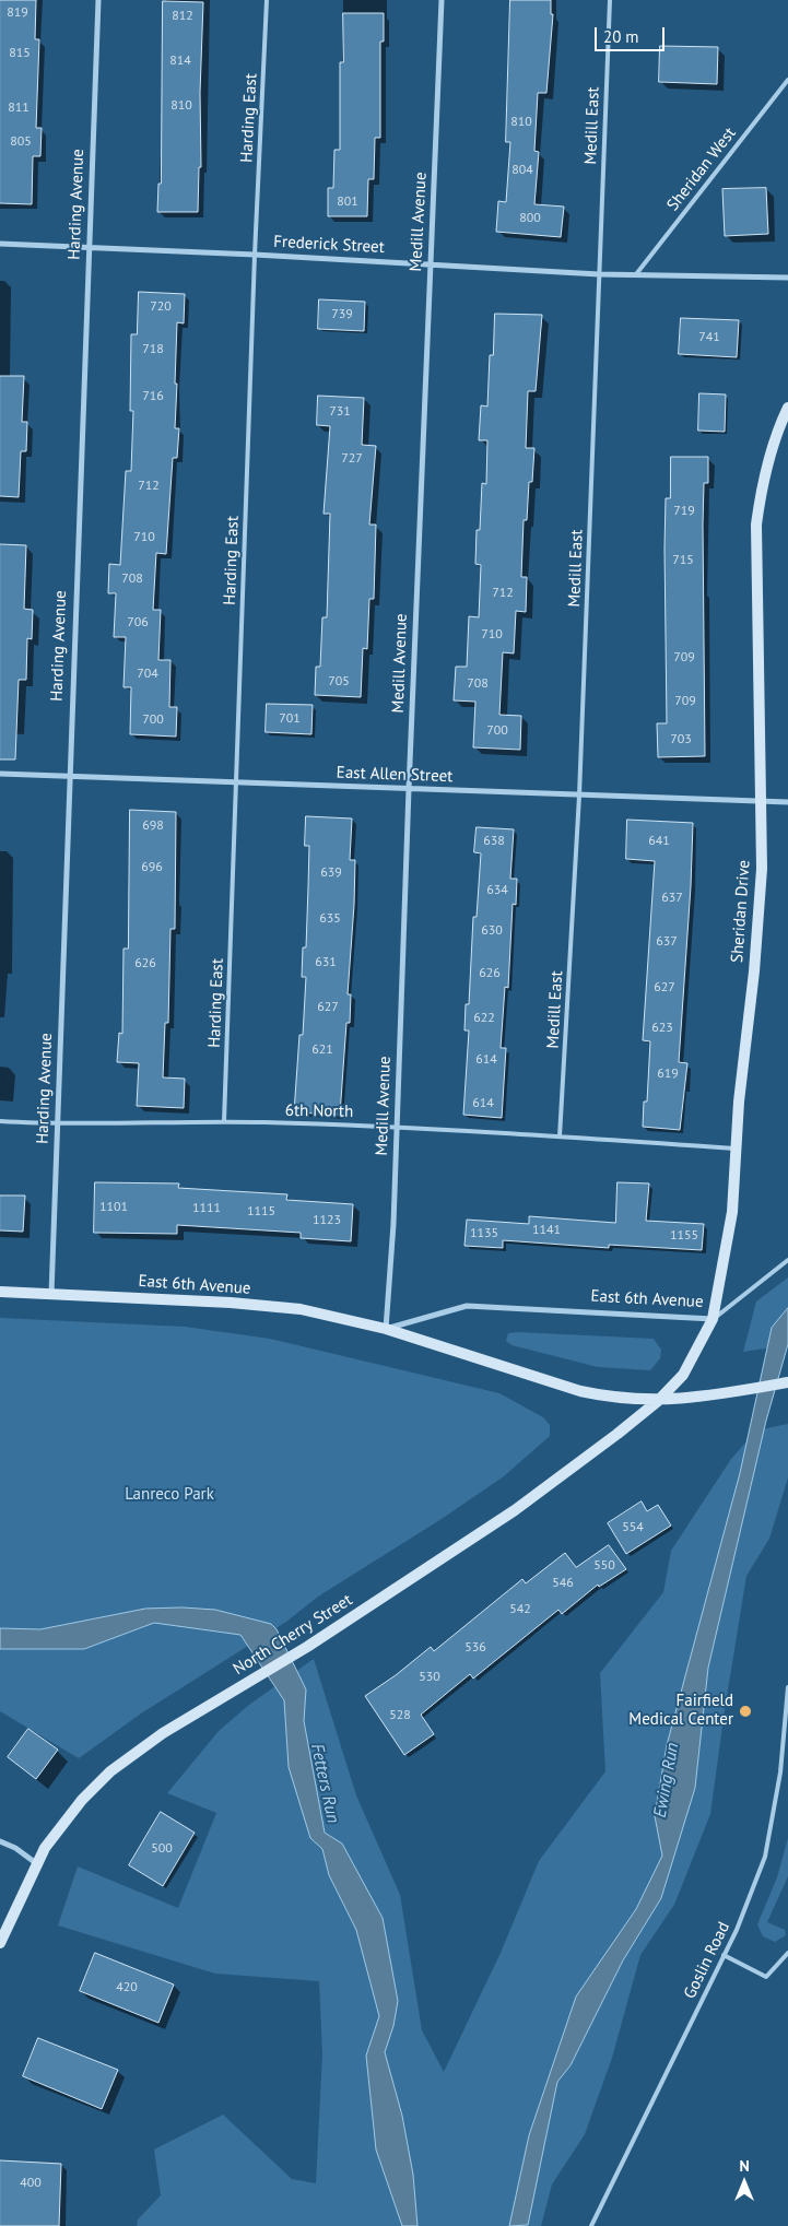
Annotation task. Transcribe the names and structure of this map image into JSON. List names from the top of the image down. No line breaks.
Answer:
{"streets":{"main road":["Sheridan Drive","East 6th Avenue","North Cherry Street"],"street":["Harding Avenue","Medill Avenue","Frederick Street","East Allen Street"],"lane":["Harding East","Medill East","Sheridan West","6th North","Goslin Road"]},"crossings":[["Harding East","Frederick Street"],["Harding East","East Allen Street"],["Harding East","6th North"],["Medill East","Frederick Street"],["Medill East","East Allen Street"],["Medill East","6th North"],["Sheridan West","Frederick Street"],["Harding Avenue","Frederick Street"],["Harding Avenue","East Allen Street"],["Harding Avenue","6th North"],["Harding Avenue","East 6th Avenue"],["Medill Avenue","Frederick Street"],["Medill Avenue","East Allen Street"],["Medill Avenue","6th North"],["Medill Avenue","East 6th Avenue"],["East Allen Street","Sheridan Drive"],["Sheridan Drive","6th North"],["Sheridan Drive","East 6th Avenue"],["Sheridan Drive","North Cherry Street"],["East 6th Avenue","North Cherry Street"]],"water":["Ewing Run","Fetters Run"],"parks":["Lanreco Park"],"places":["Fairfield Medical Center"],"house_numbers":["819","812","815","814","810","811","810","805","804","801","800","720","739","741","718","716","731","727","712","719","710","715","708","712","706","710","709","704","705","708","709","701","700","700","703","698","638","641","696","639","634","637","635","630","637","631","626","626","627","627","622","623","621","614","619","614","1101","1111","1115","1123","1141","1135","1155","554","550","546","542","536","530","528","500","420","400"],"scale_bar":"20 m","north":"top"}
